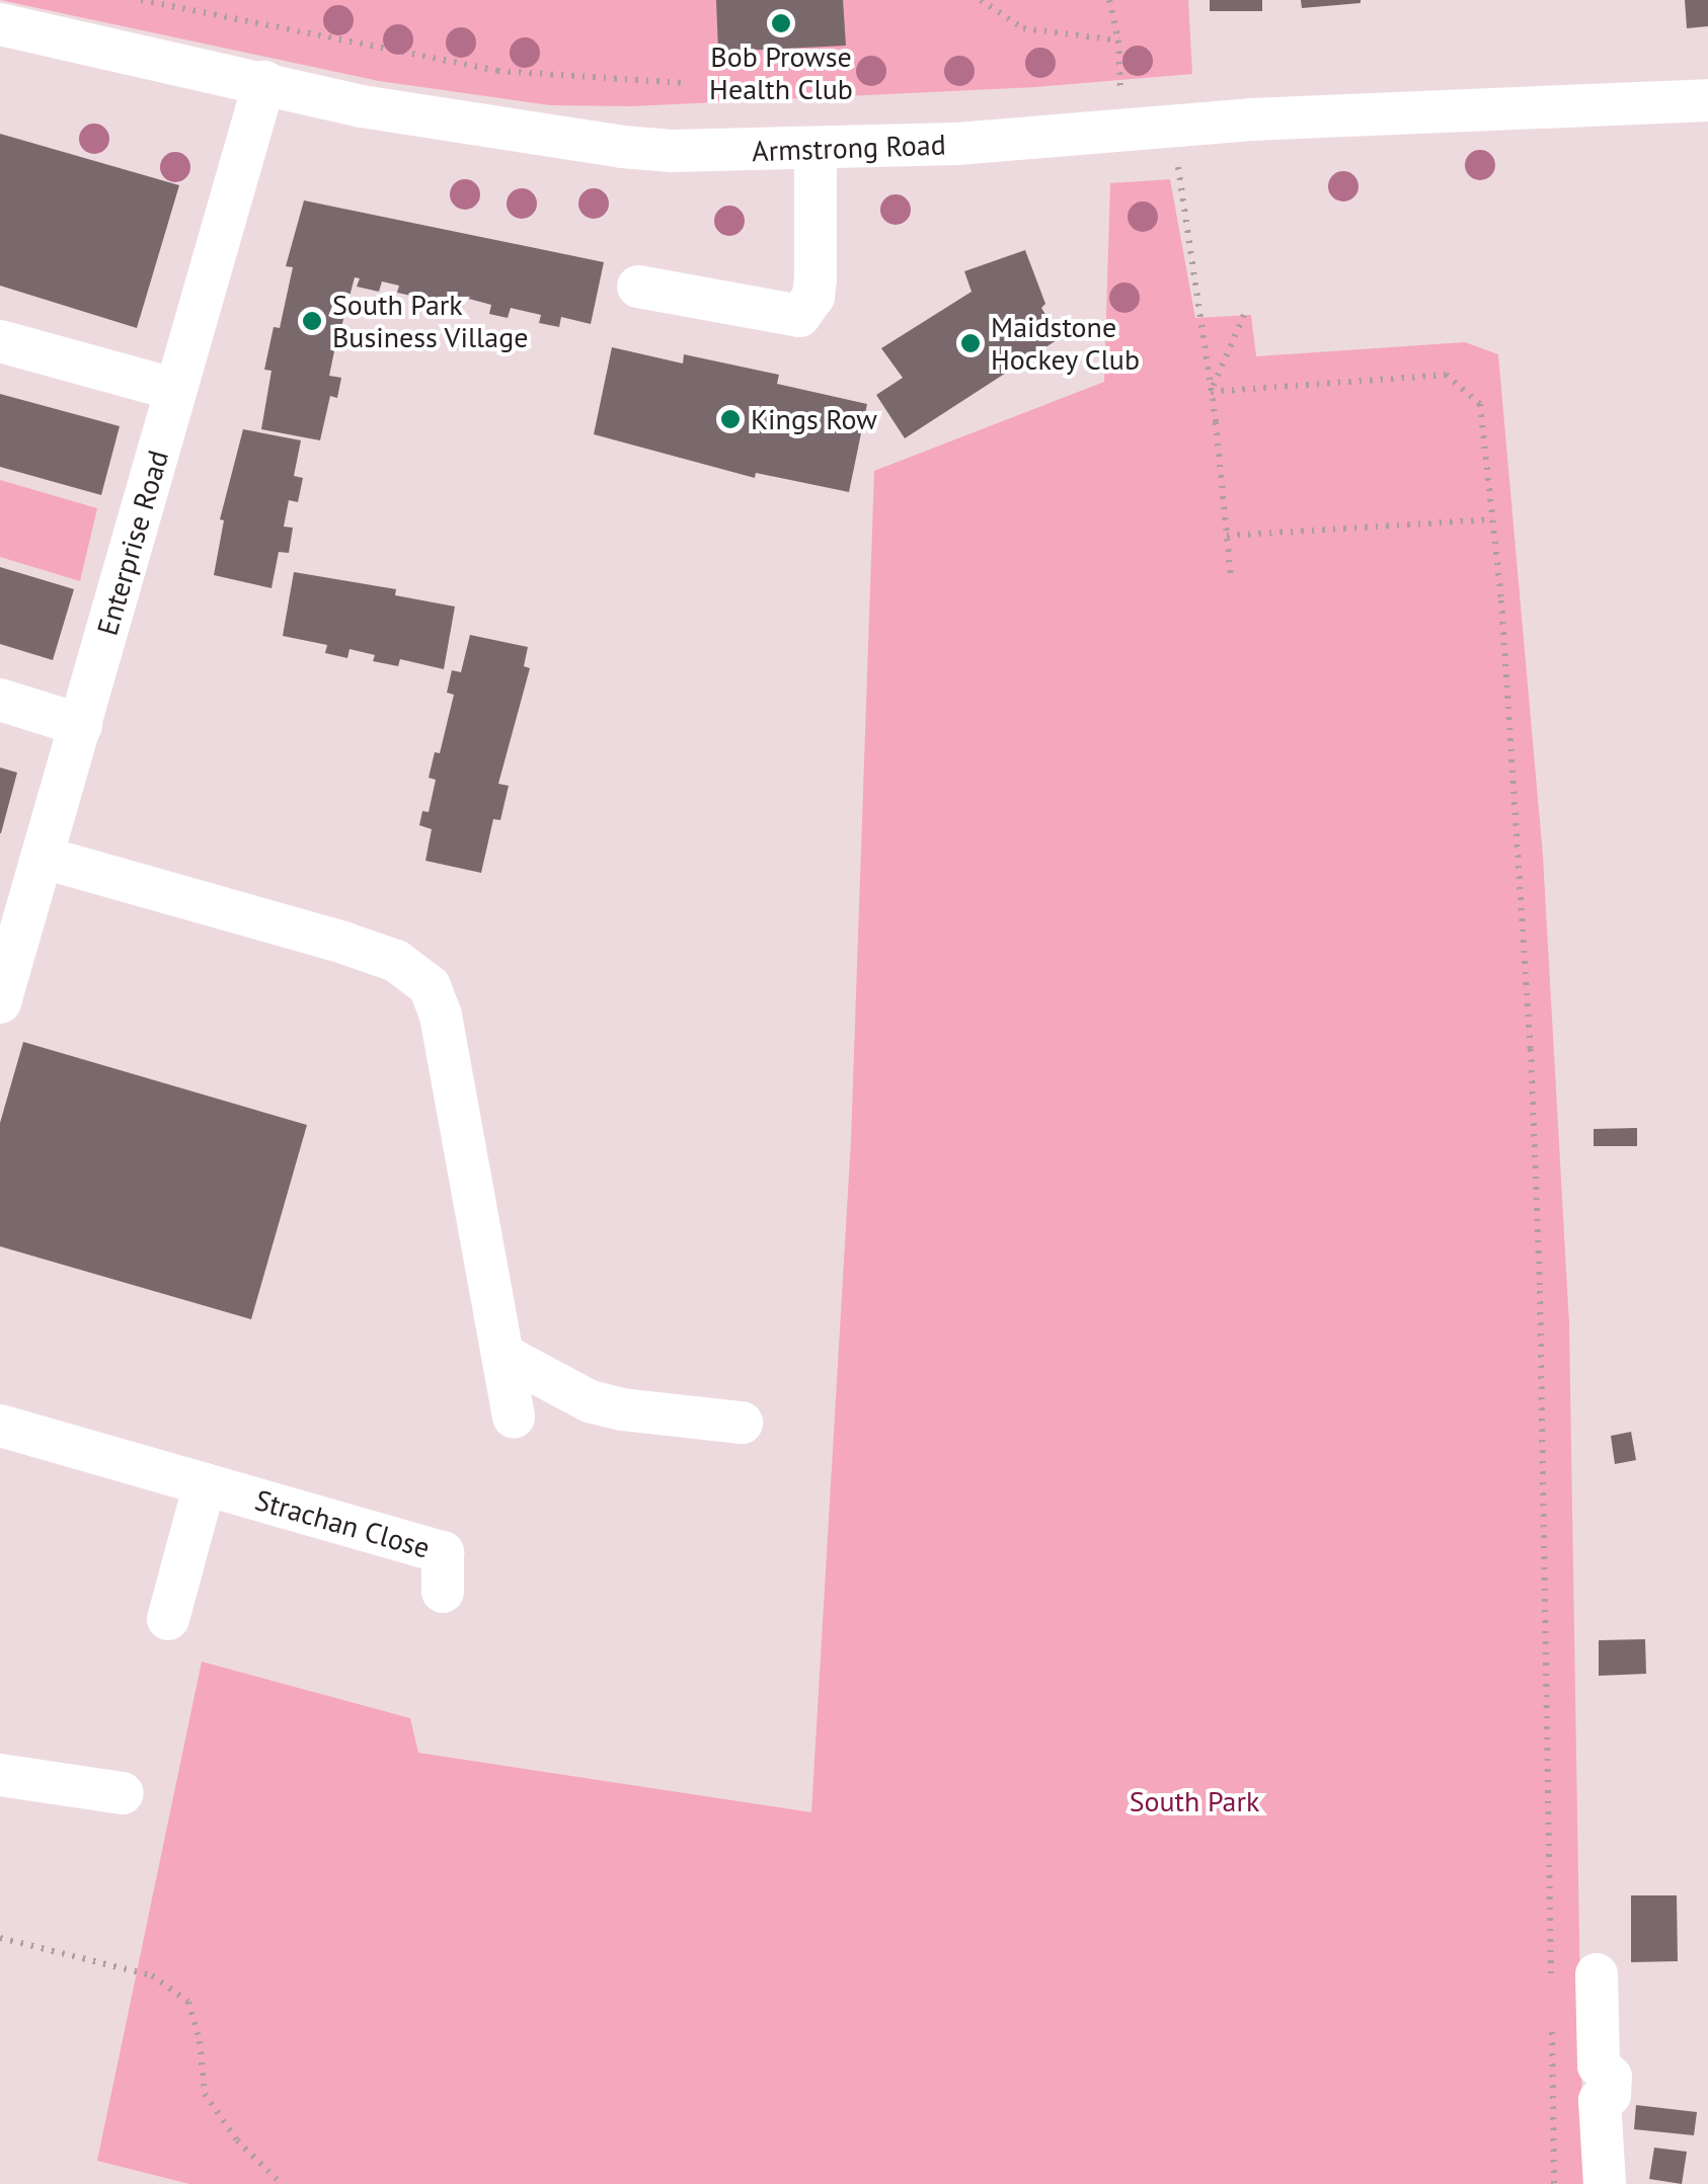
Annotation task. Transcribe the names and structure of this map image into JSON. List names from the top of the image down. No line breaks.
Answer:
{"streets":{"street":["Armstrong Road","Enterprise Road","Strachan Close"]},"crossings":[["Armstrong Road","Enterprise Road"]],"parks":["South Park"],"places":["Bob Prowse Health Club","South Park Business Village","Maidstone Hockey Club","Kings Row"]}
